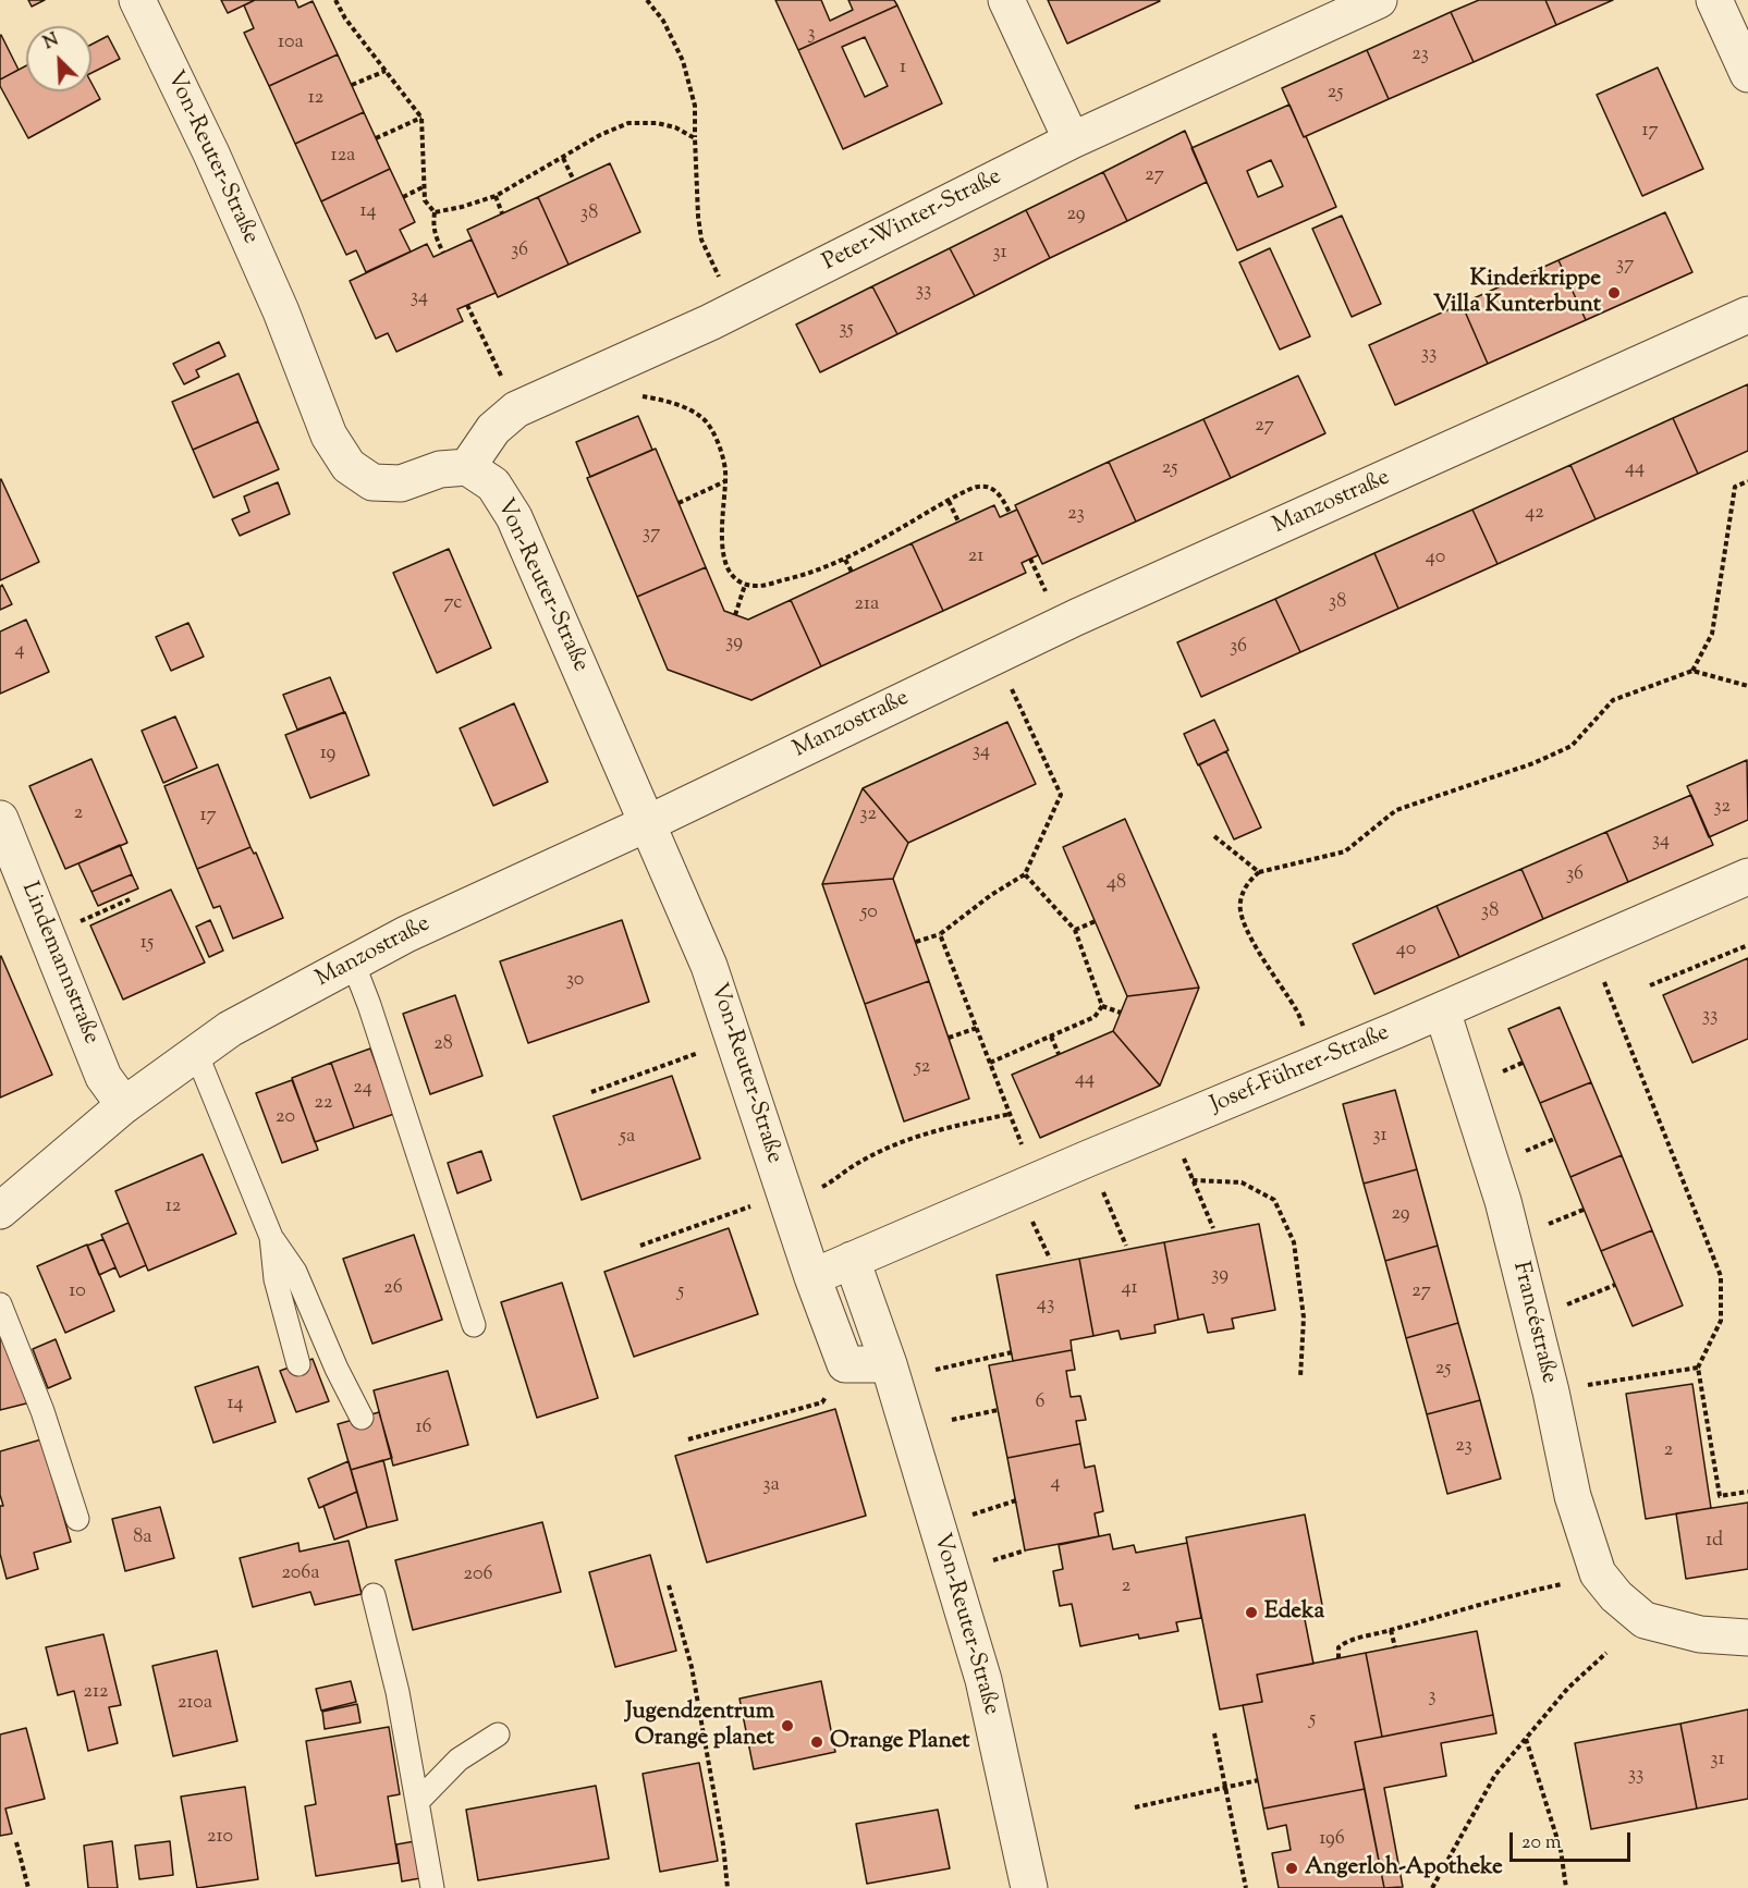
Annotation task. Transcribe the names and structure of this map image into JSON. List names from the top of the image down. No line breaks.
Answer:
{"streets":{"street":["Von-Reuter-Straße","Peter-Winter-Straße","Manzostraße","Lindemannstraße","Josef-Führer-Straße","Francéstraße"]},"crossings":[["Von-Reuter-Straße","Peter-Winter-Straße"],["Von-Reuter-Straße","Manzostraße"],["Von-Reuter-Straße","Josef-Führer-Straße"],["Manzostraße","Lindemannstraße"],["Josef-Führer-Straße","Francéstraße"]],"places":["Kinderkrippe Villa Kunterbunt","Edeka","Jugendzentrum Orange planet","Orange Planet","Angerloh-Apotheke"],"house_numbers":["3","10a","23","1","25","12","17","12a","27","14","38","29","36","31","37","33","34","35","33","27","25","44","42","23","37","21","40","38","7c","21a","39","36","4","34","19","32","2","32","17","34","36","48","38","50","15","40","30","33","28","52","44","24","22","20","31","5a","12","29","39","26","41","10","5","27","43","25","6","14","16","23","2","4","3a","8a","1d","206a","206","2","212","3","210a","5","31","33","210","196"],"scale_bar":"20 m","north":"top left"}
